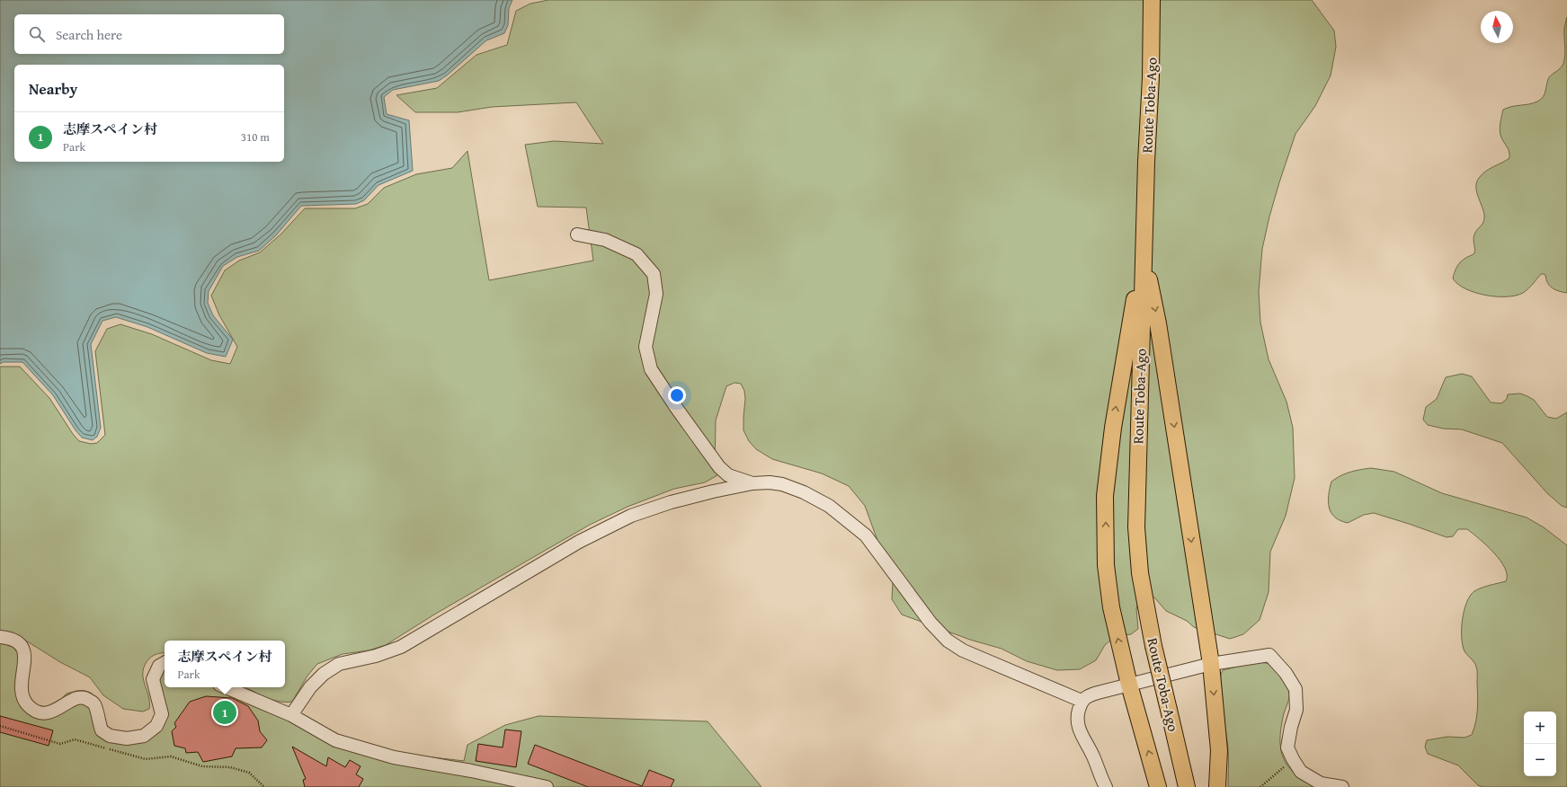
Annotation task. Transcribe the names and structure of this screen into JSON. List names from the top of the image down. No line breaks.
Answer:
{"streets":{"main road":["Route Toba-Ago"]},"north":"top","page":{"search":"Search here","heading":"Nearby","list":[{"mark":"1","name":"志摩スペイン村","note":"Park","value":"310 m"}],"popup":["志摩スペイン村","Park"],"pins":"1","map_buttons":["+","−"]}}
